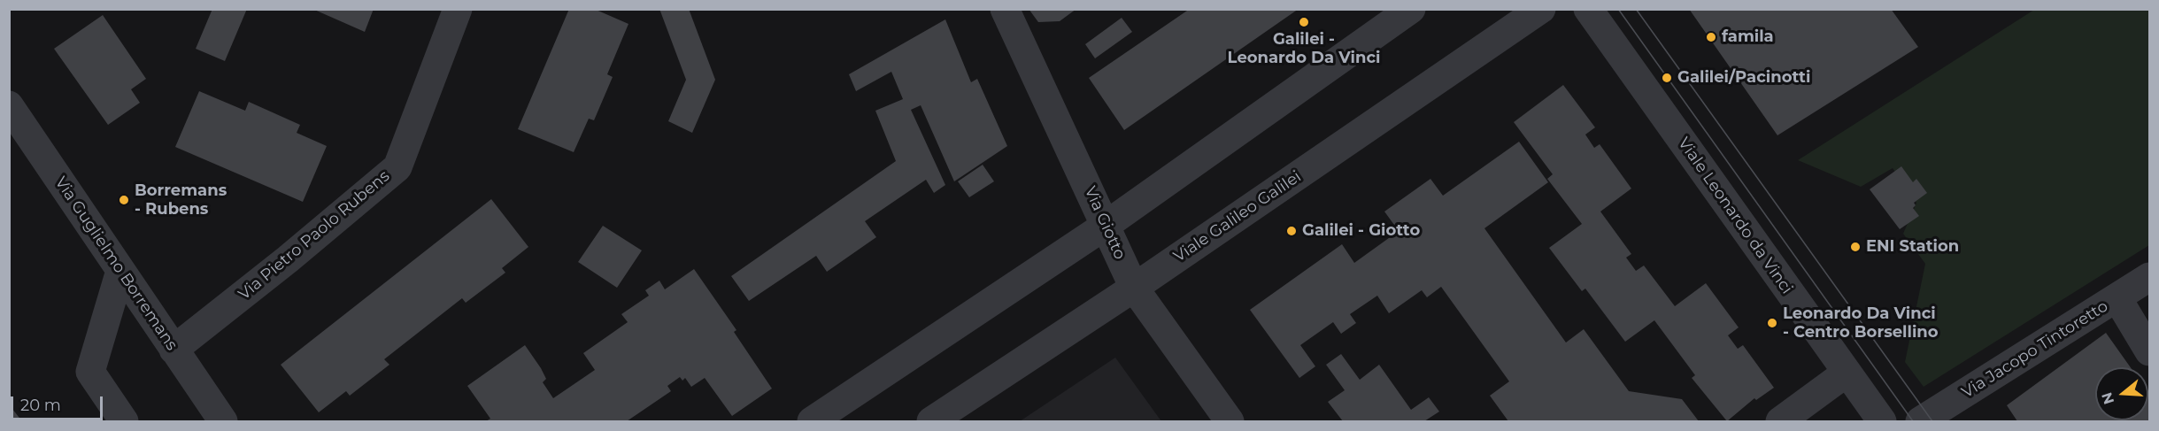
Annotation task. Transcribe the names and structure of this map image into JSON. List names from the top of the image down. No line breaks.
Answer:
{"streets":{"street":["Viale Leonardo da Vinci","Viale Galileo Galilei","Via Giotto","Via Pietro Paolo Rubens","Via Guglielmo Borremans","Via Jacopo Tintoretto"]},"crossings":[["Viale Galileo Galilei","Via Giotto"],["Via Pietro Paolo Rubens","Via Guglielmo Borremans"]],"places":["Galilei - Leonardo Da Vinci","famila","Galilei/Pacinotti","Borremans - Rubens","Galilei - Giotto","ENI Station","Leonardo Da Vinci - Centro Borsellino"],"scale_bar":"20 m","north":"left"}
